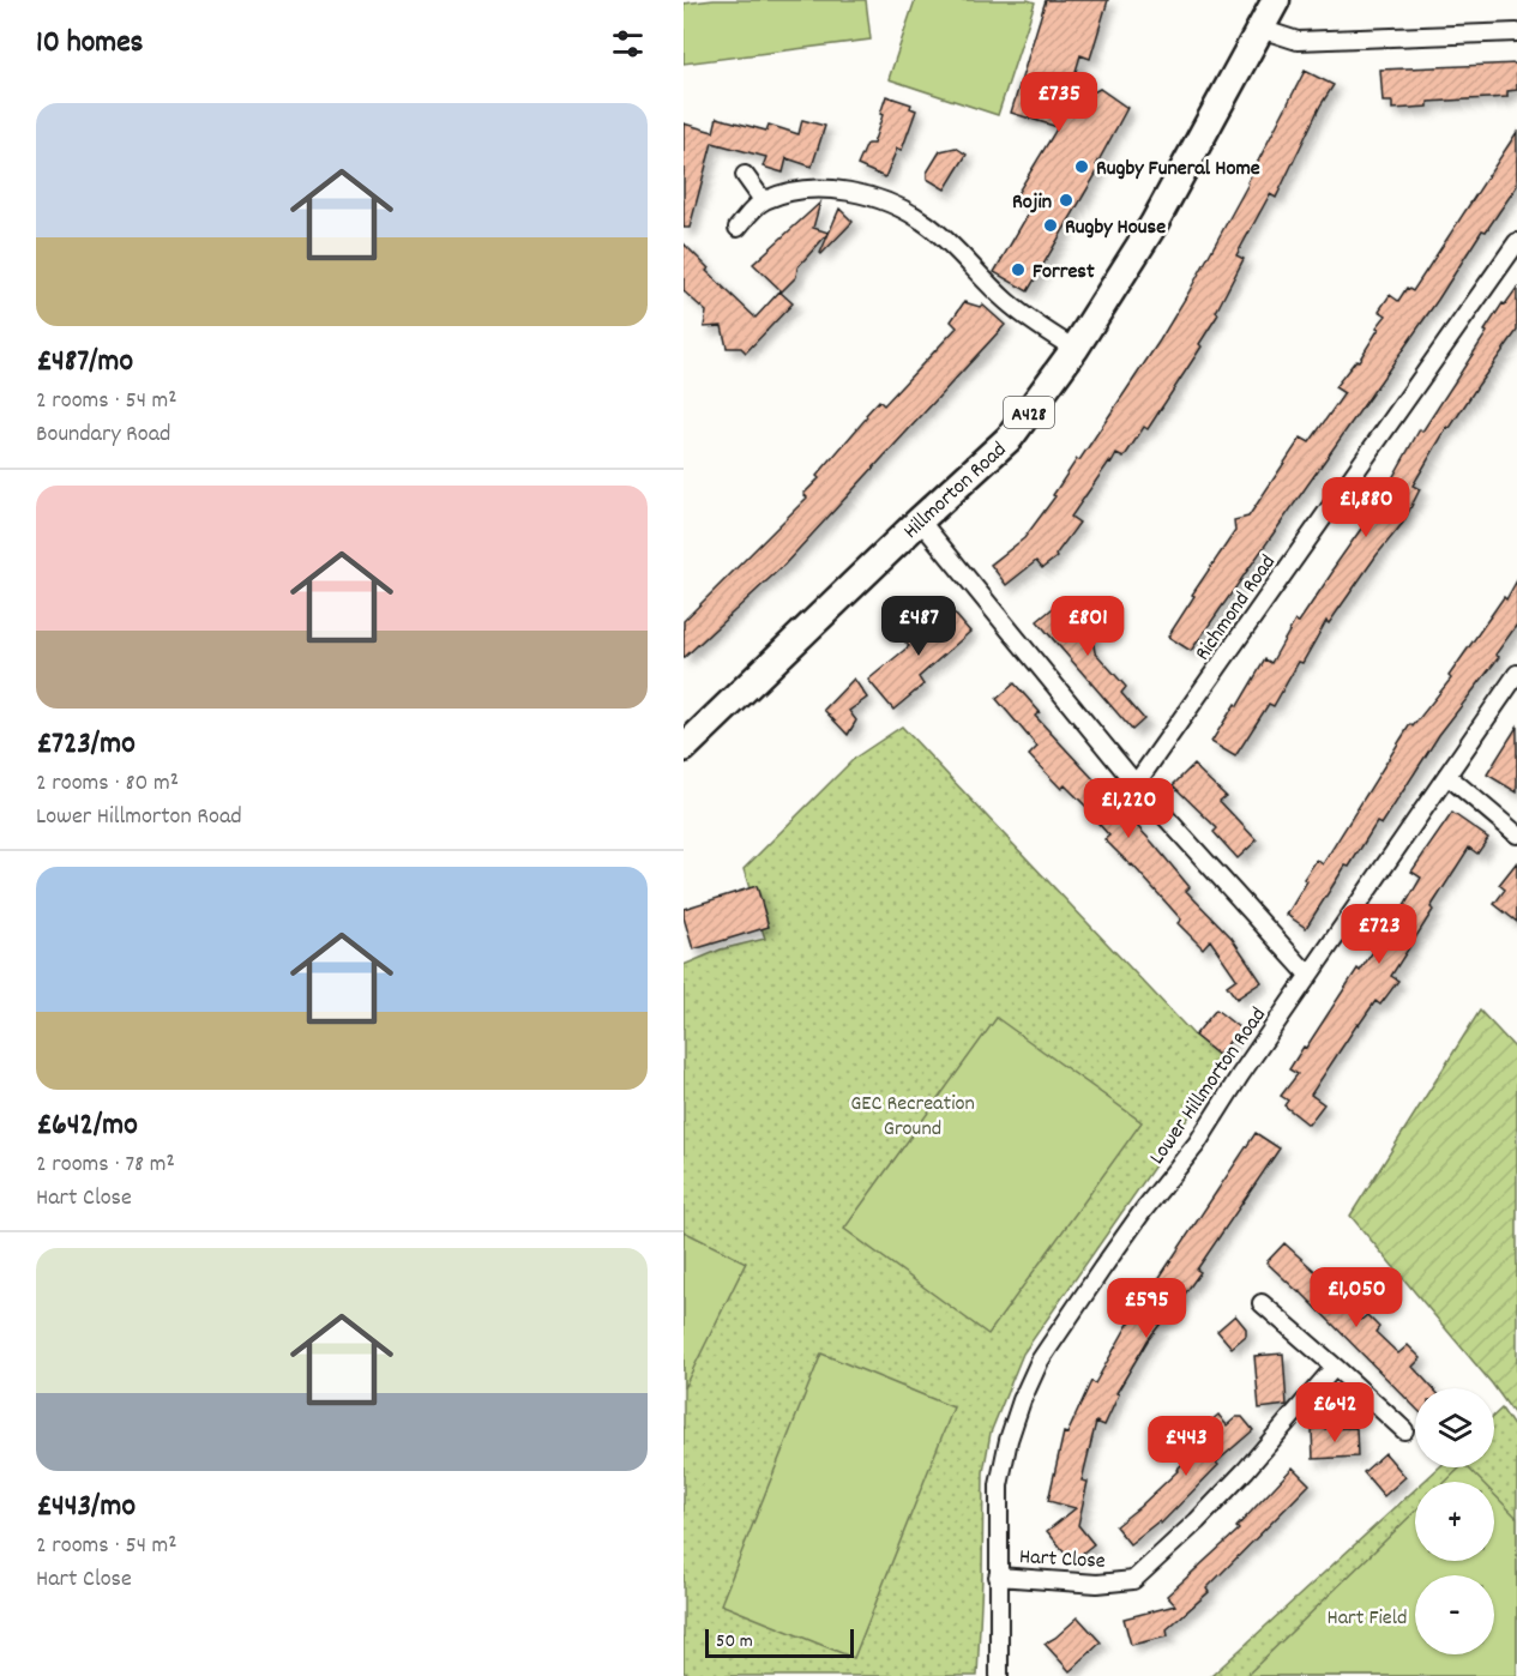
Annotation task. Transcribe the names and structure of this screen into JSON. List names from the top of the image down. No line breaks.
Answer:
{"streets":{"highway":["A428","Hillmorton Road"],"street":["Richmond Road","Lower Hillmorton Road","Hart Close"]},"crossings":[["Lower Hillmorton Road","Hart Close"]],"parks":["GEC Recreation Ground","Hart Field"],"places":["Rugby Funeral Home","Rojin","Rugby House","Forrest"],"scale_bar":"50 m","page":{"heading":"10 homes","price":["£735","£1,880","£487","£801","£1,220","£723","£1,050","£595","£642","£443"],"list":[{"name":"£487/mo","note":"2 rooms · 54 m² · Boundary Road"},{"name":"£723/mo","note":"2 rooms · 80 m² · Lower Hillmorton Road"},{"name":"£642/mo","note":"2 rooms · 78 m² · Hart Close"},{"name":"£443/mo","note":"2 rooms · 54 m² · Hart Close"}],"map_buttons":["+","−"],"scale":"50 m"}}
